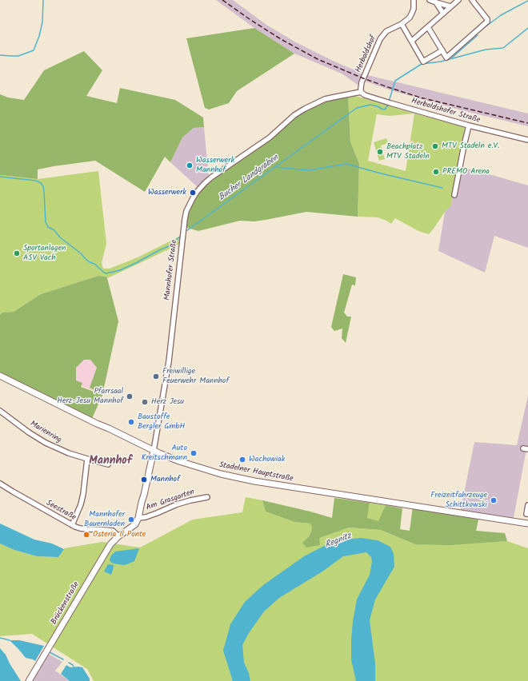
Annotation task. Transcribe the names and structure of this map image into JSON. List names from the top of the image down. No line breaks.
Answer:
{"streets":{"main road":["Mannhofer Straße","Stadelner Hauptstraße","Brückenstraße"],"street":["Herboldshof","Herboldshofer Straße","Marienring","Am Grasgarten","Seestraße"]},"crossings":[["Herboldshof","Herboldshofer Straße"],["Herboldshof","Mannhofer Straße"],["Herboldshofer Straße","Mannhofer Straße"],["Mannhofer Straße","Stadelner Hauptstraße"],["Mannhofer Straße","Am Grasgarten"],["Seestraße","Brückenstraße"]],"districts":["Mannhof"],"water":["Bucher Landgraben","Regnitz"],"places":["MTV Stadeln e.V.","Beachplatz MTV Stadeln","Wasserwerk Mannhof","PREMO Arena","Wasserwerk","Sportanlagen ASV Vach","Freiwillige Feuerwehr Mannhof","Pfarrsaal Herz-Jesu Mannhof","Herz Jesu","Baustoffe Bergler GmbH","Auto Kreitschmann","Wachowiak","Mannhof","Freizeitfahrzeuge Schittkowski","Mannhofer Bauernladen","Osteria Il Ponte"]}
